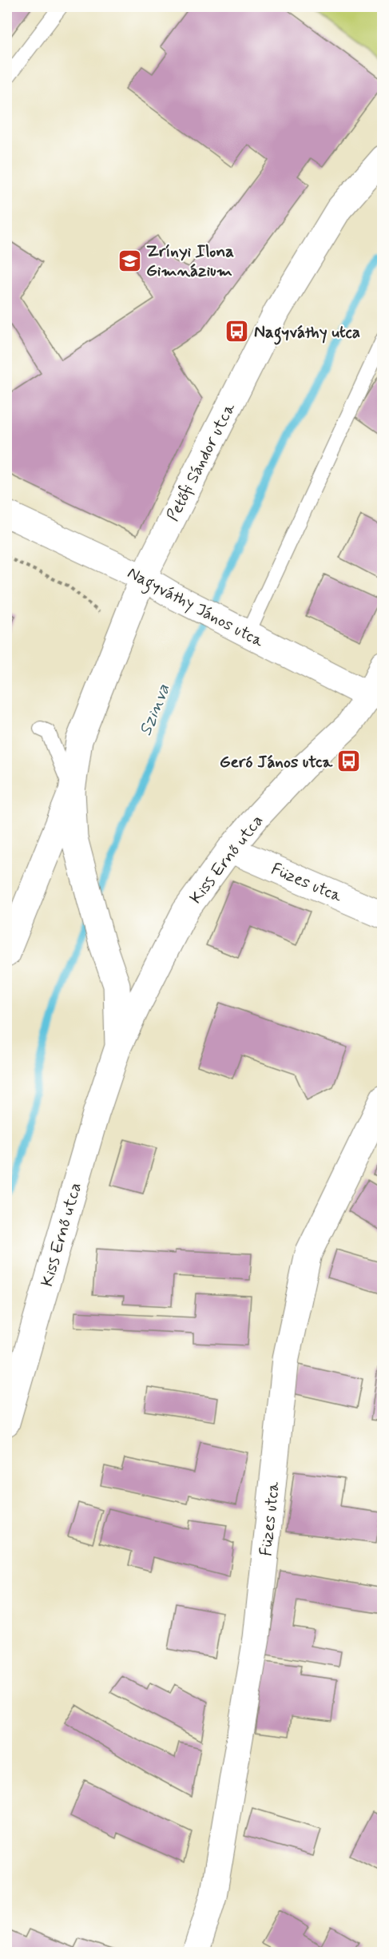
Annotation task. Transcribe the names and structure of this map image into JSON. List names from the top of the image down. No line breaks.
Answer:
{"streets":{"street":["Petőfi Sándor utca","Nagyváthy János utca","Kiss Ernő utca","Füzes utca"]},"crossings":[["Petőfi Sándor utca","Nagyváthy János utca"],["Petőfi Sándor utca","Kiss Ernő utca"],["Nagyváthy János utca","Kiss Ernő utca"],["Kiss Ernő utca","Füzes utca"]],"water":["Szinva"],"places":{"school or university":["Zrínyi Ilona Gimnázium"],"bus stop":["Nagyváthy utca","Geró János utca"]}}
